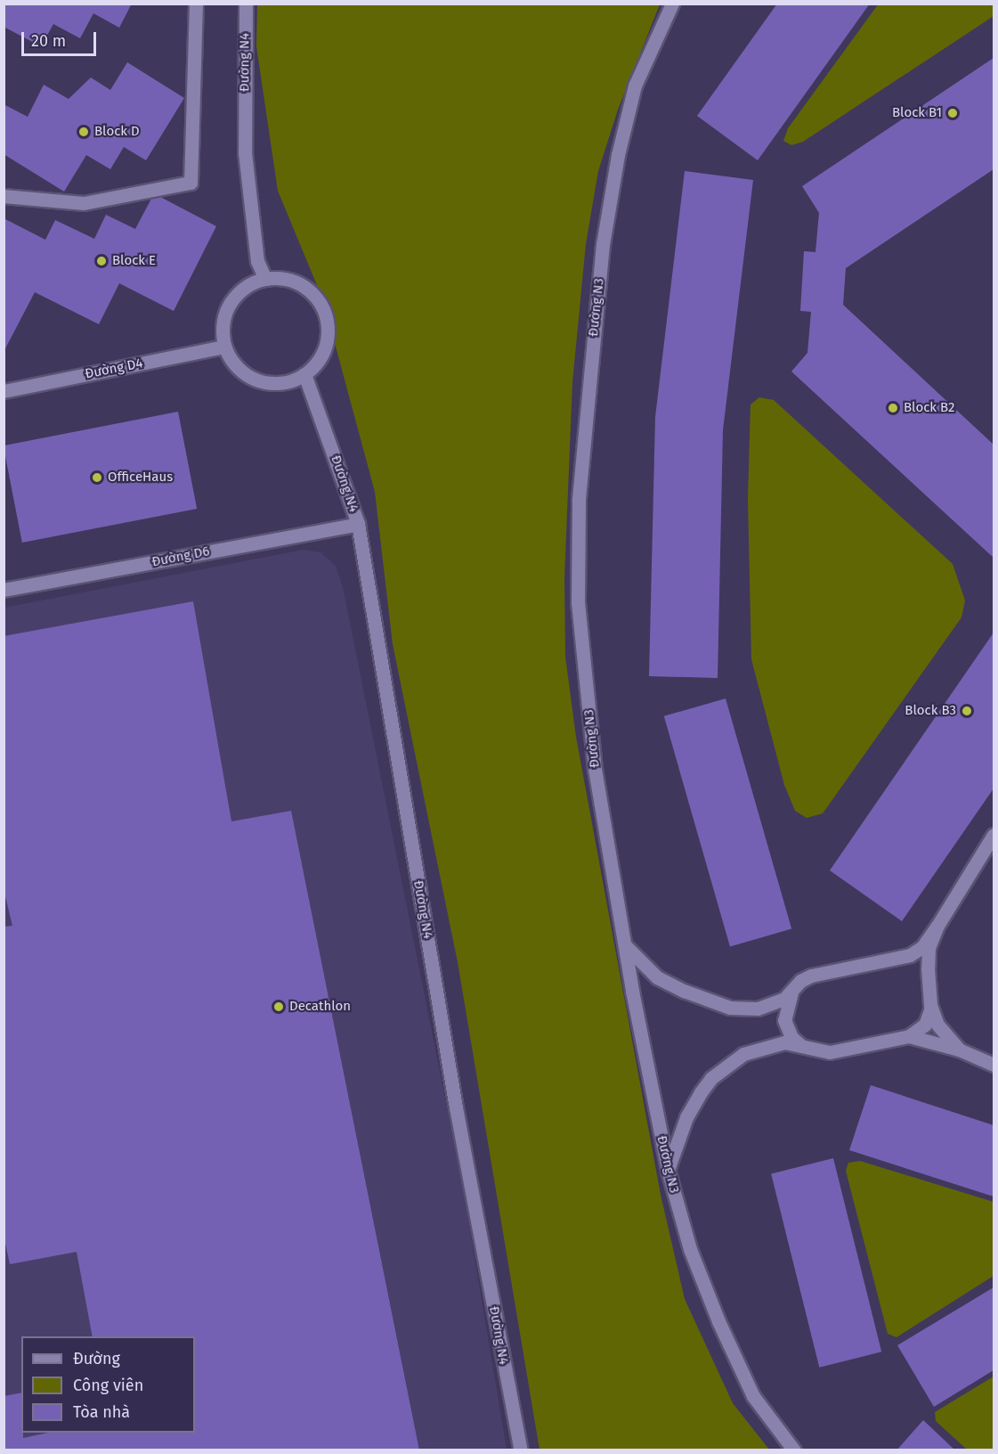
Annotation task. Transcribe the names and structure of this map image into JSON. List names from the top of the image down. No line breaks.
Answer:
{"streets":{"street":["Đường N4","Đường N3","Đường D4","Đường D6"]},"crossings":[["Đường N4","Đường D4"],["Đường N4","Đường D6"]],"places":["Block B1","Block D","Block E","Block B2","OfficeHaus","Block B3","Decathlon"],"legend":["Đường","Công viên","Tòa nhà"],"scale_bar":"20 m"}
